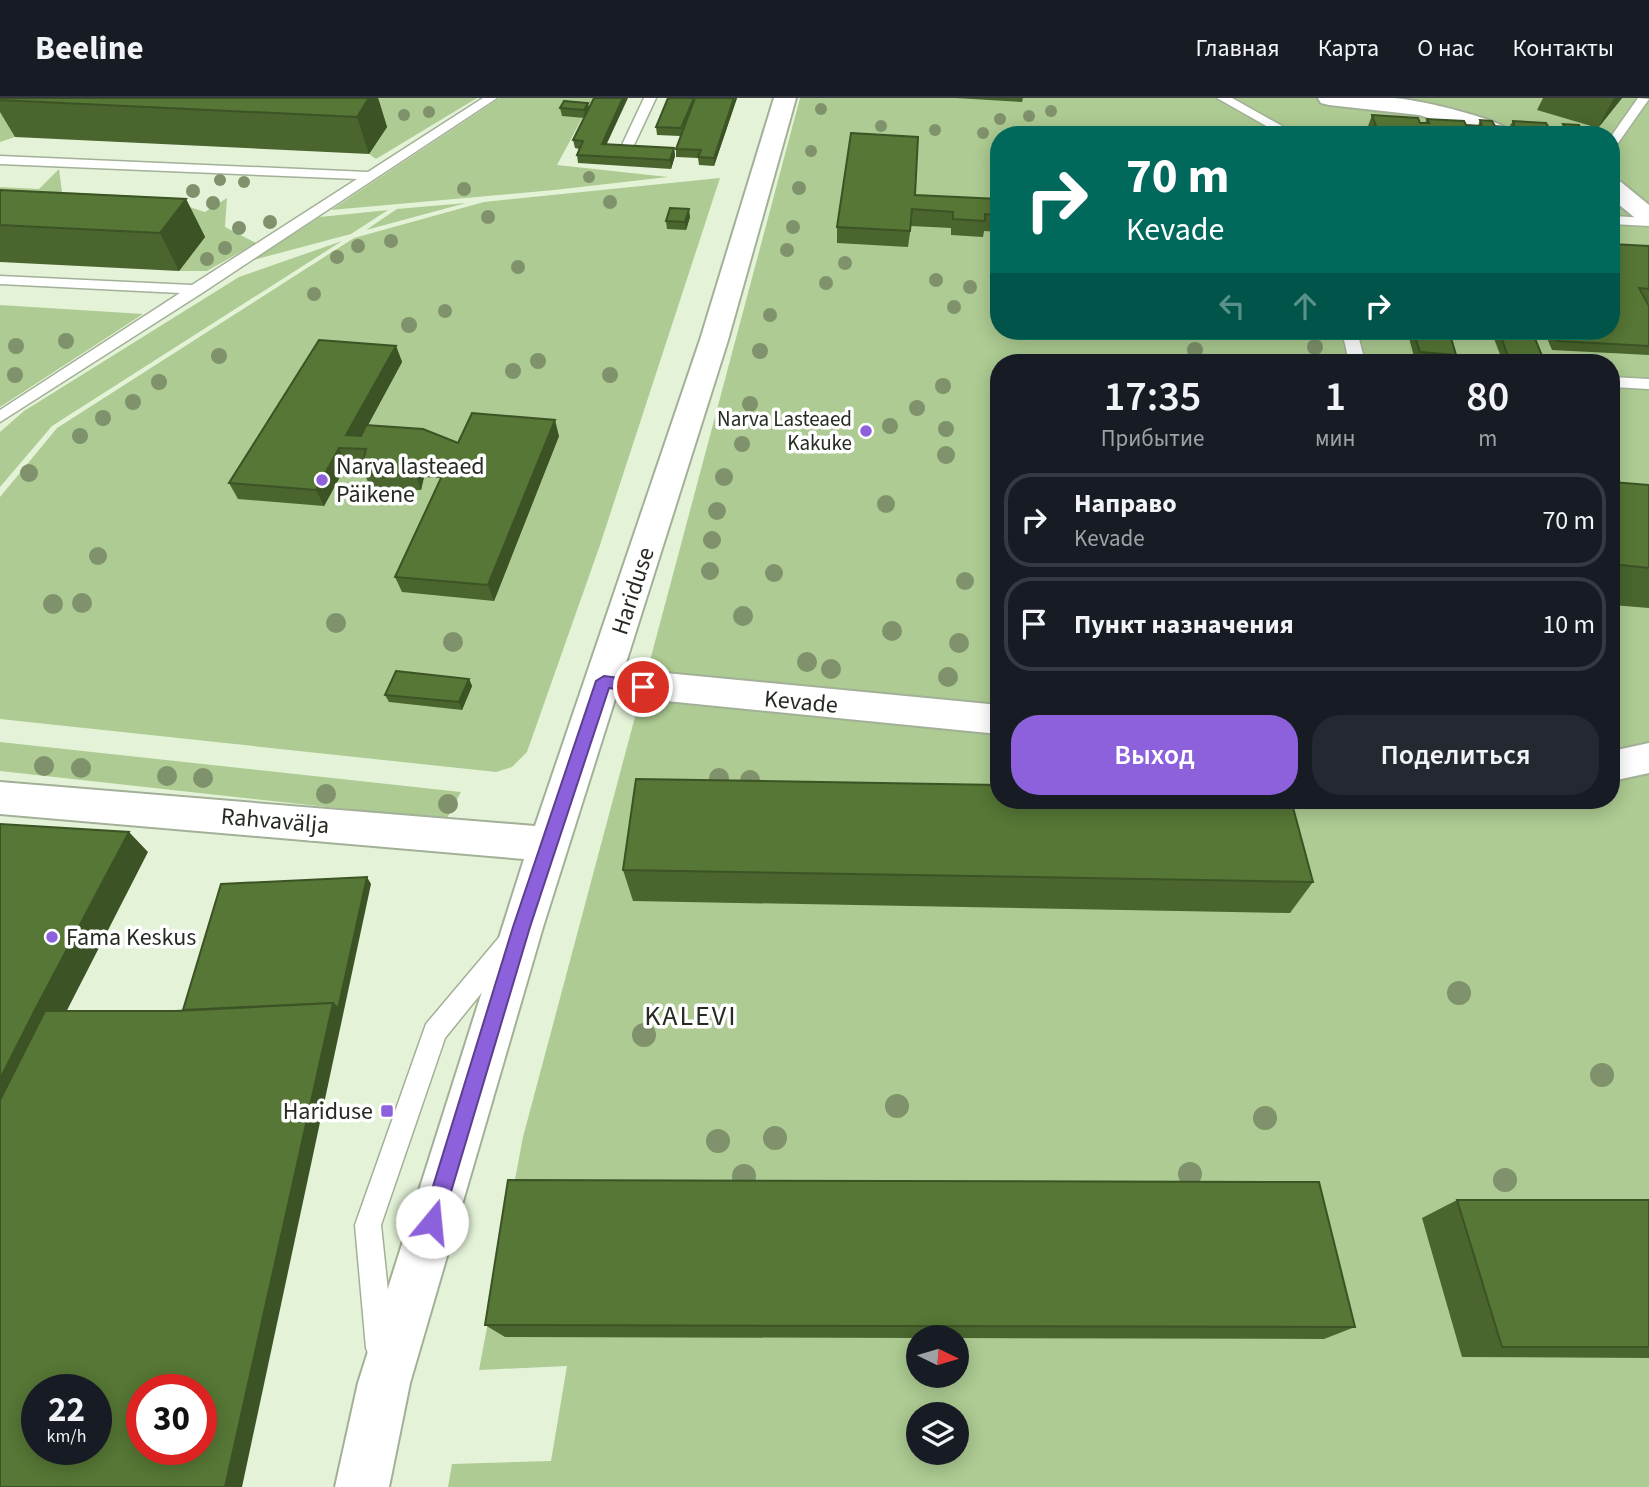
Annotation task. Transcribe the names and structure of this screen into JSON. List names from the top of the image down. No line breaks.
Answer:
{"streets":{"street":["Hariduse","Kevade","Rahvavälja"]},"crossings":[["Hariduse","Kevade"],["Hariduse","Rahvavälja"]],"districts":["KALEVI"],"places":{"other":["Narva Lasteaed Kakuke","Narva lasteaed Päikene","Fama Keskus"],"transit":["Hariduse"]},"north":"right","page":{"header":"Beeline","nav":["Главная","Карта","О нас","Контакты"],"turn":["70 m","Kevade"],"eta":["17:35","Прибытие","1","мин","80","m"],"list":[{"name":"Направо","note":"Kevade","value":"70 m"},{"name":"Пункт назначения","value":"10 m"}],"buttons":["Выход","Поделиться"],"speed":"22 km/h","limit":"30"}}
